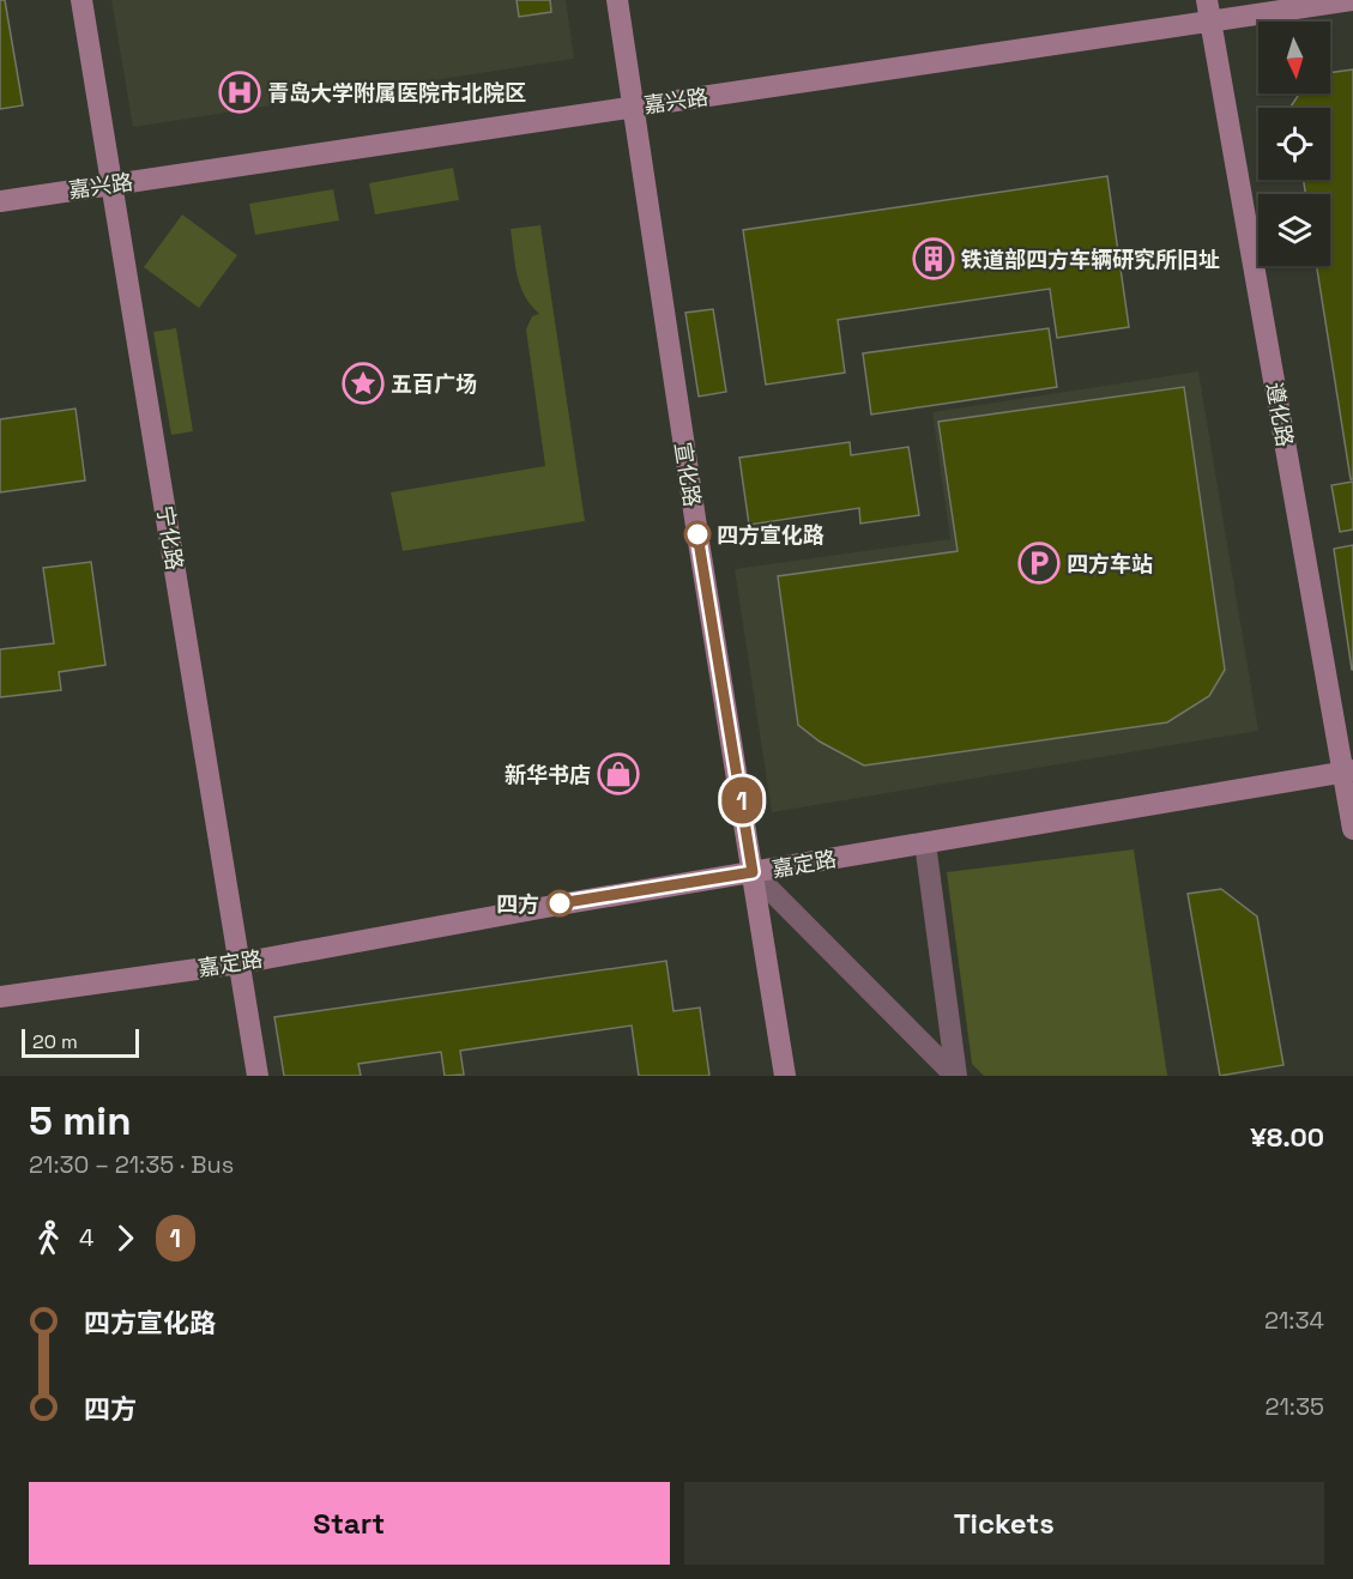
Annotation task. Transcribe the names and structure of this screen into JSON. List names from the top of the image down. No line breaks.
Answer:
{"streets":{"street":["嘉兴路","遵化路","宣化路","宁化路","嘉定路"]},"crossings":[["嘉兴路","遵化路"],["嘉兴路","宣化路"],["嘉兴路","宁化路"],["遵化路","嘉定路"],["宣化路","嘉定路"],["宁化路","嘉定路"]],"places":{"hospital":["青岛大学附属医院市北院区"],"building":["铁道部四方车辆研究所旧址"],"place":["五百广场"],"other":["四方宣化路","四方"],"parking":["四方车站"],"shop":["新华书店"]},"lines":["bus line 1"],"scale_bar":"20 m","north":"bottom","page":{"on_map":"1","scale":"20 m","heading":["5 min","21:30 – 21:35 · Bus","¥8.00"],"legs":["4","1"],"list":[{"name":"四方宣化路","value":"21:34"},{"name":"四方","value":"21:35"}],"buttons":["Start","Tickets"]}}
